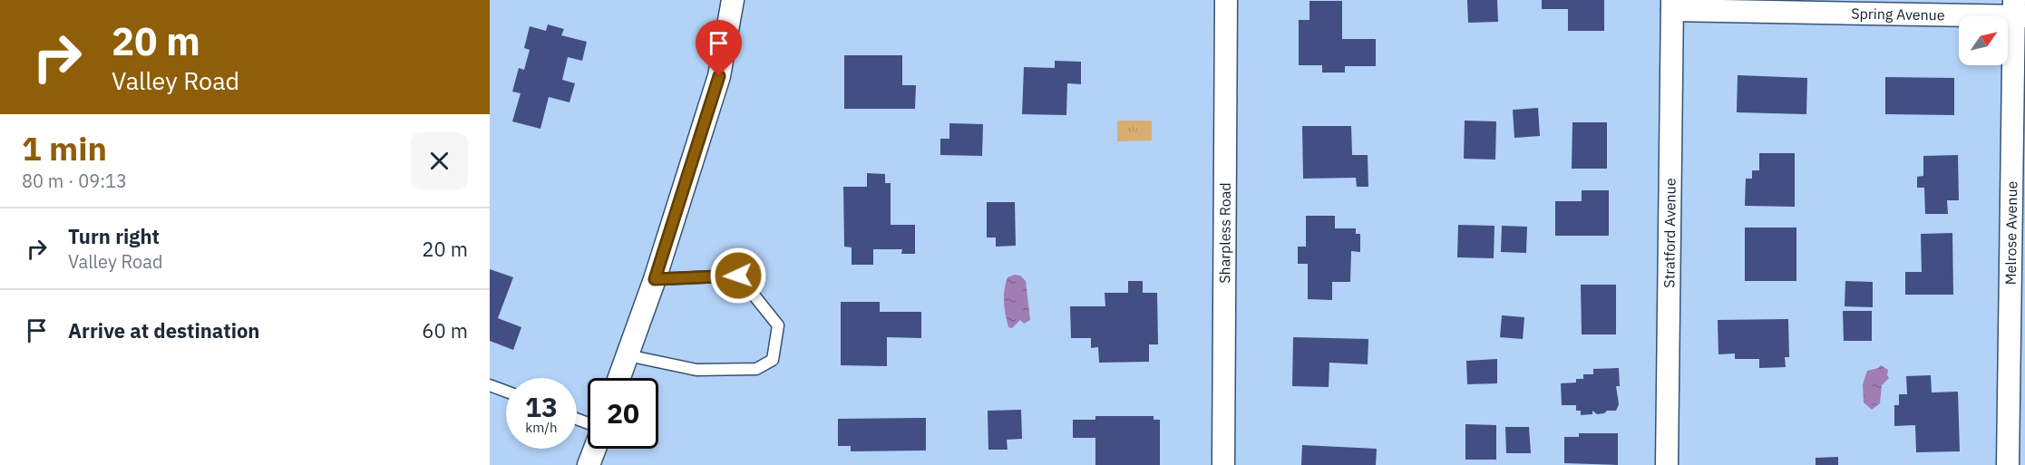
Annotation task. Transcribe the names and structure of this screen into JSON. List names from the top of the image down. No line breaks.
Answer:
{"streets":{"street":["Spring Avenue","Sharpless Road","Melrose Avenue","Stratford Avenue"]},"crossings":[["Spring Avenue","Melrose Avenue"],["Spring Avenue","Stratford Avenue"]],"north":"top right","page":{"turn":["20 m","Valley Road"],"heading":["1 min","80 m · 09:13"],"list":[{"name":"Turn right","note":"Valley Road","value":"20 m"},{"name":"Arrive at destination","value":"60 m"}],"speed":"13 km/h","limit":"20"}}
